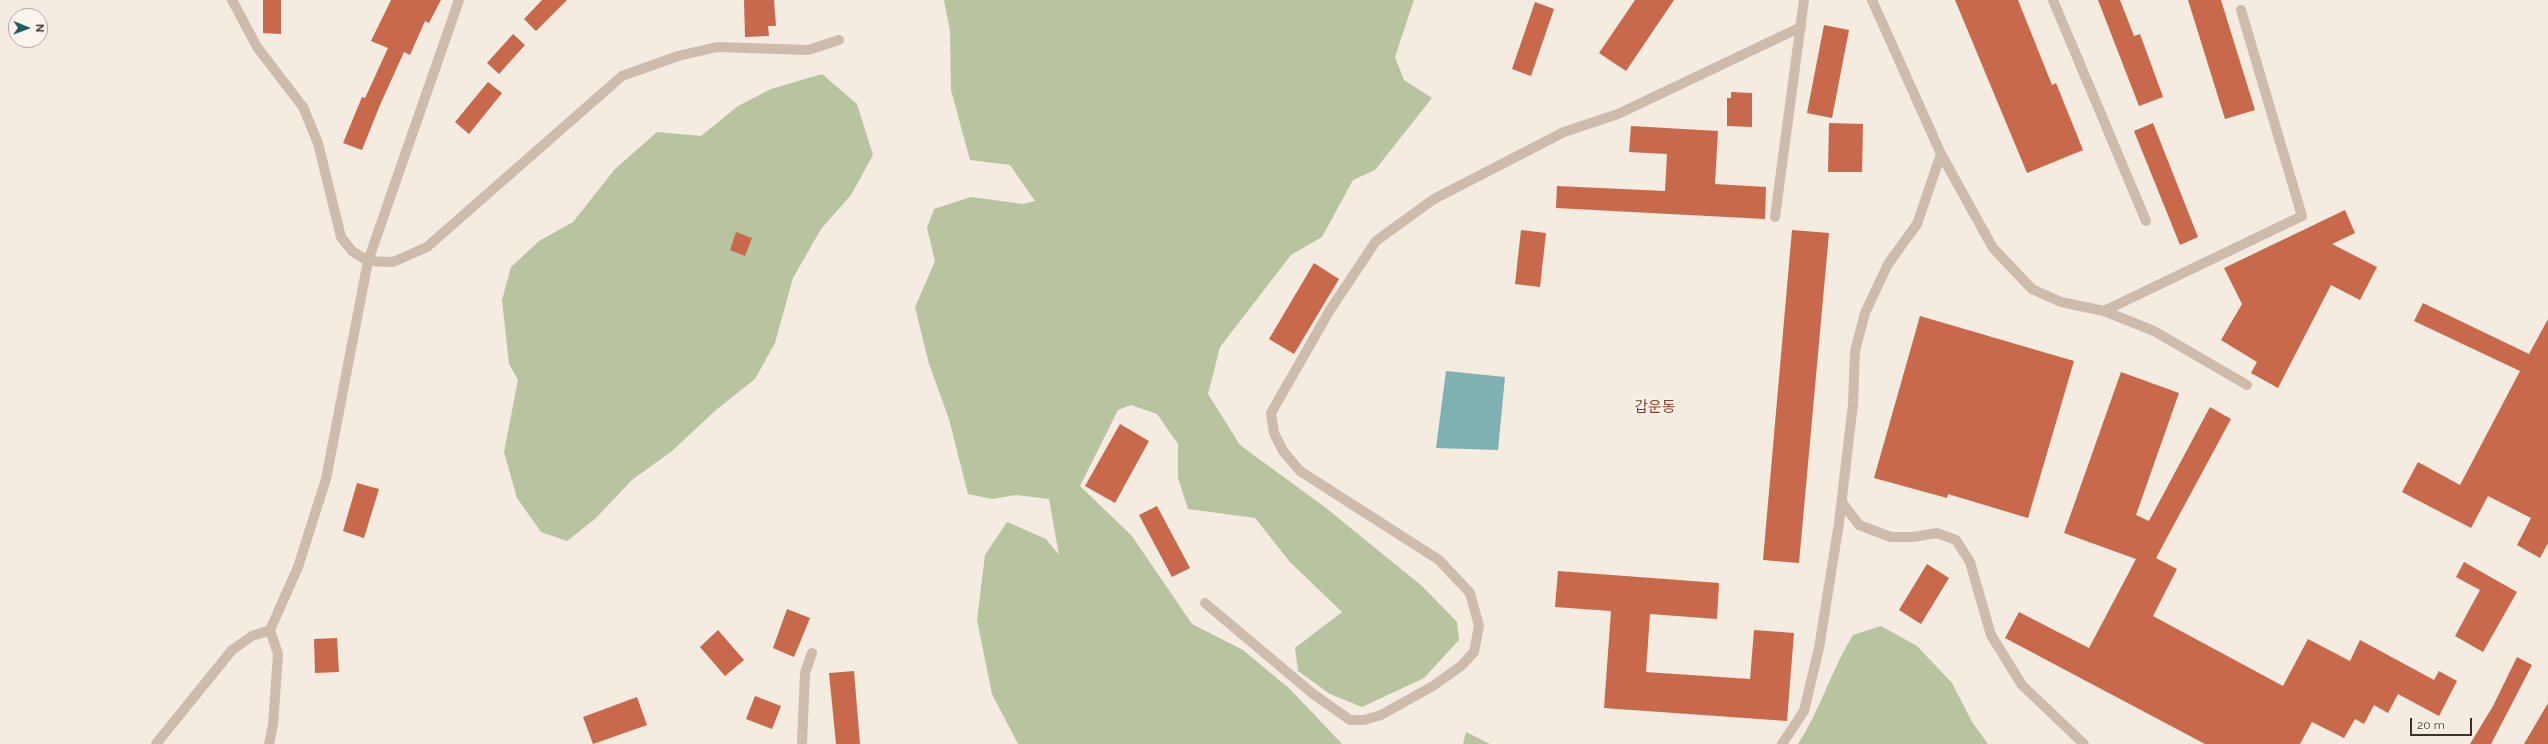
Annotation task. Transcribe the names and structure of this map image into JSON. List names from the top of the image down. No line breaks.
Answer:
{"districts":["갑운동"],"scale_bar":"20 m","north":"right"}
